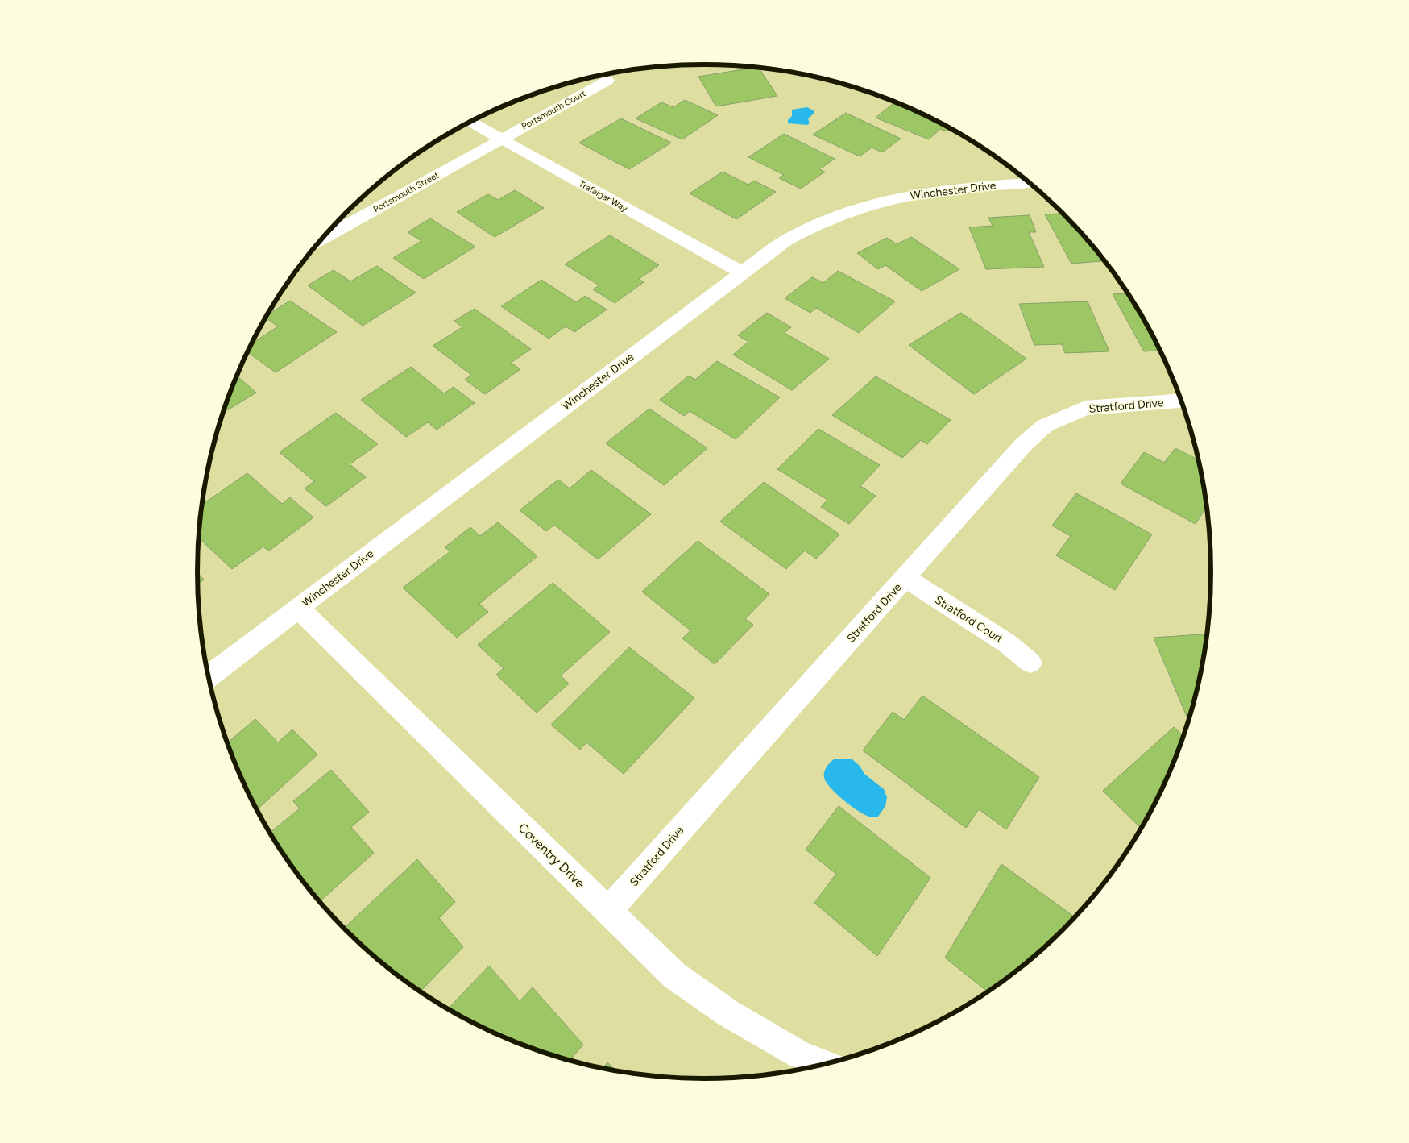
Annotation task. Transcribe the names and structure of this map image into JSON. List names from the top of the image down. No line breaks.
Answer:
{"streets":{"street":["Portsmouth Court","Winchester Drive","Portsmouth Street","Trafalgar Way","Stratford Drive","Stratford Court","Coventry Drive"]},"crossings":[["Portsmouth Court","Portsmouth Street"],["Portsmouth Court","Trafalgar Way"],["Winchester Drive","Trafalgar Way"],["Winchester Drive","Coventry Drive"],["Portsmouth Street","Trafalgar Way"],["Stratford Drive","Stratford Court"],["Stratford Drive","Coventry Drive"]]}
